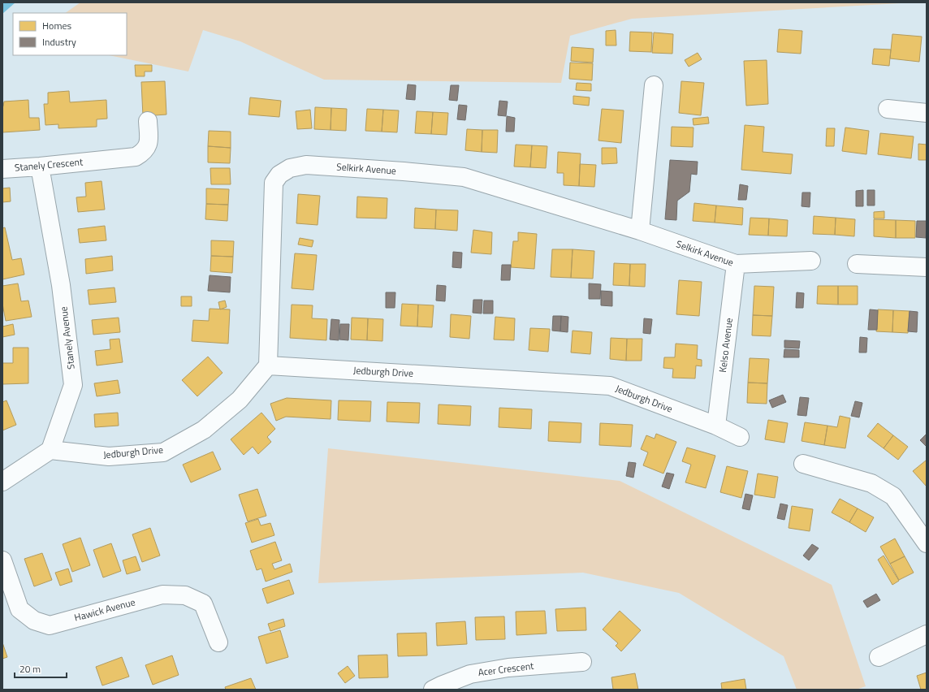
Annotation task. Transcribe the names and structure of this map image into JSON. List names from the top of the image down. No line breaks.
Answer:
{"streets":{"street":["Stanely Crescent","Selkirk Avenue","Stanely Avenue","Kelso Avenue","Jedburgh Drive","Hawick Avenue","Acer Crescent"]},"crossings":[["Stanely Crescent","Stanely Avenue"],["Selkirk Avenue","Kelso Avenue"],["Selkirk Avenue","Jedburgh Drive"],["Stanely Avenue","Jedburgh Drive"],["Kelso Avenue","Jedburgh Drive"]],"legend":["Homes","Industry"],"scale_bar":"20 m"}
